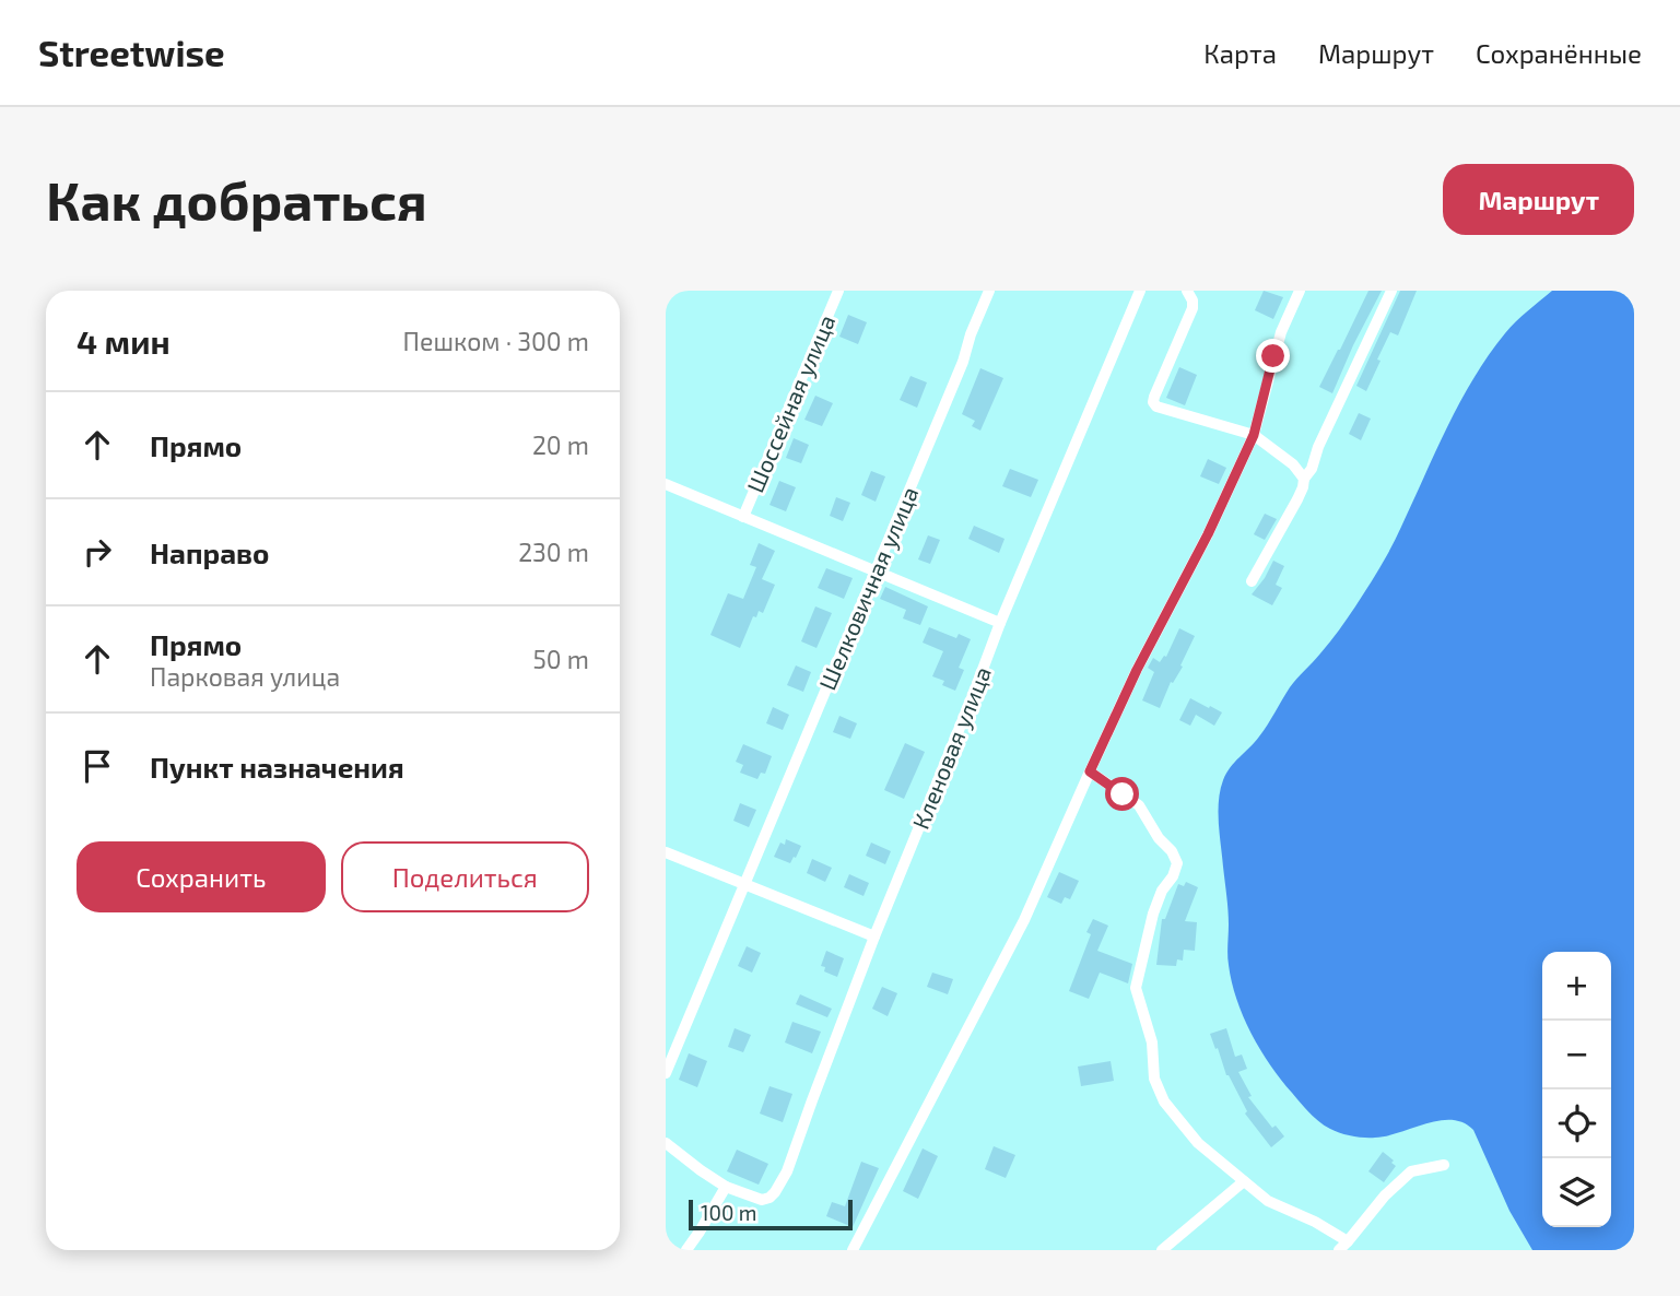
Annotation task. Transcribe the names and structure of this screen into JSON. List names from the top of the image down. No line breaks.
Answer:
{"streets":{"street":["Шоссейная улица","Шелковичная улица","Кленовая улица"]},"scale_bar":"100 m","page":{"header":"Streetwise","nav":["Карта","Маршрут","Сохранённые"],"buttons":["Маршрут",["Сохранить","Поделиться"]],"title":"Как добраться","heading":["4 мин","Пешком · 300 m"],"list":[["Прямо","20 m"],["Направо","230 m"],["Прямо","Парковая улица","50 m"],"Пункт назначения"],"map_buttons":["+","−"],"scale":"100 m"}}
